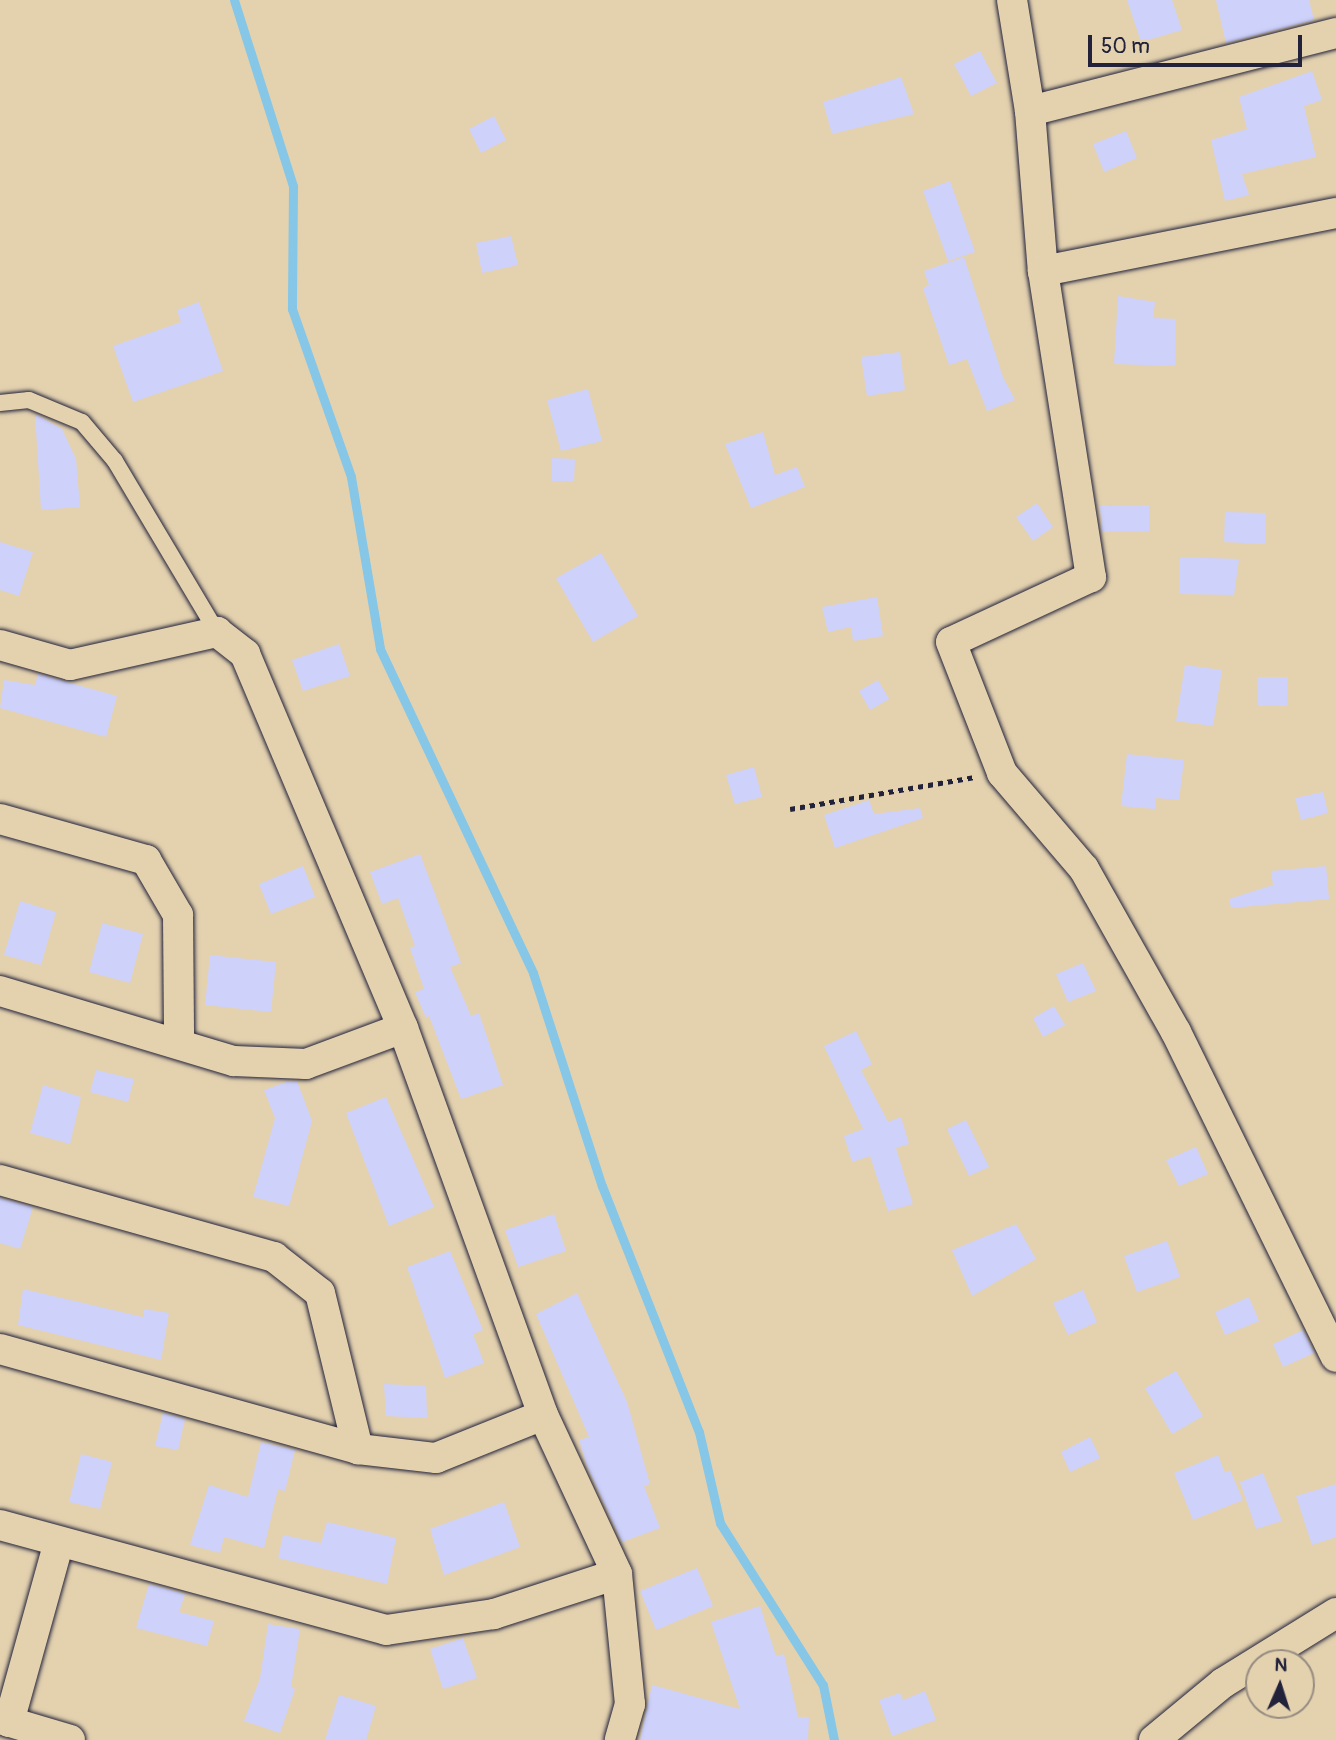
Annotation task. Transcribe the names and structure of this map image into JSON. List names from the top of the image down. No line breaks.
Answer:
{"scale_bar":"50 m","north":"top"}
